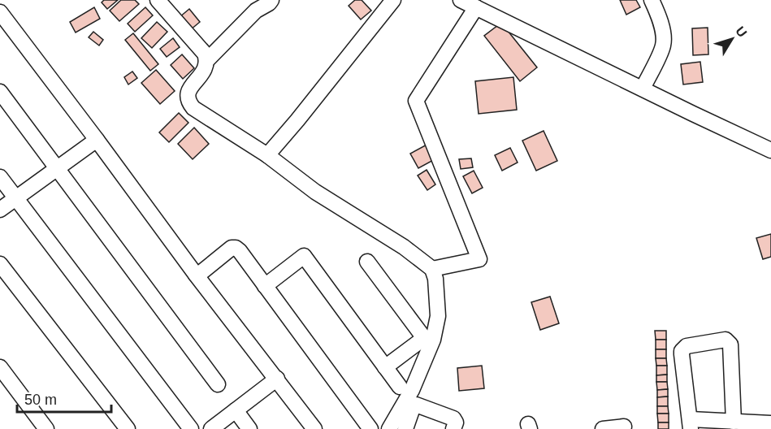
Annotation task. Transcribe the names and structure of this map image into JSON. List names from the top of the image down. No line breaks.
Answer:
{"scale_bar":"50 m","north":"top right"}
